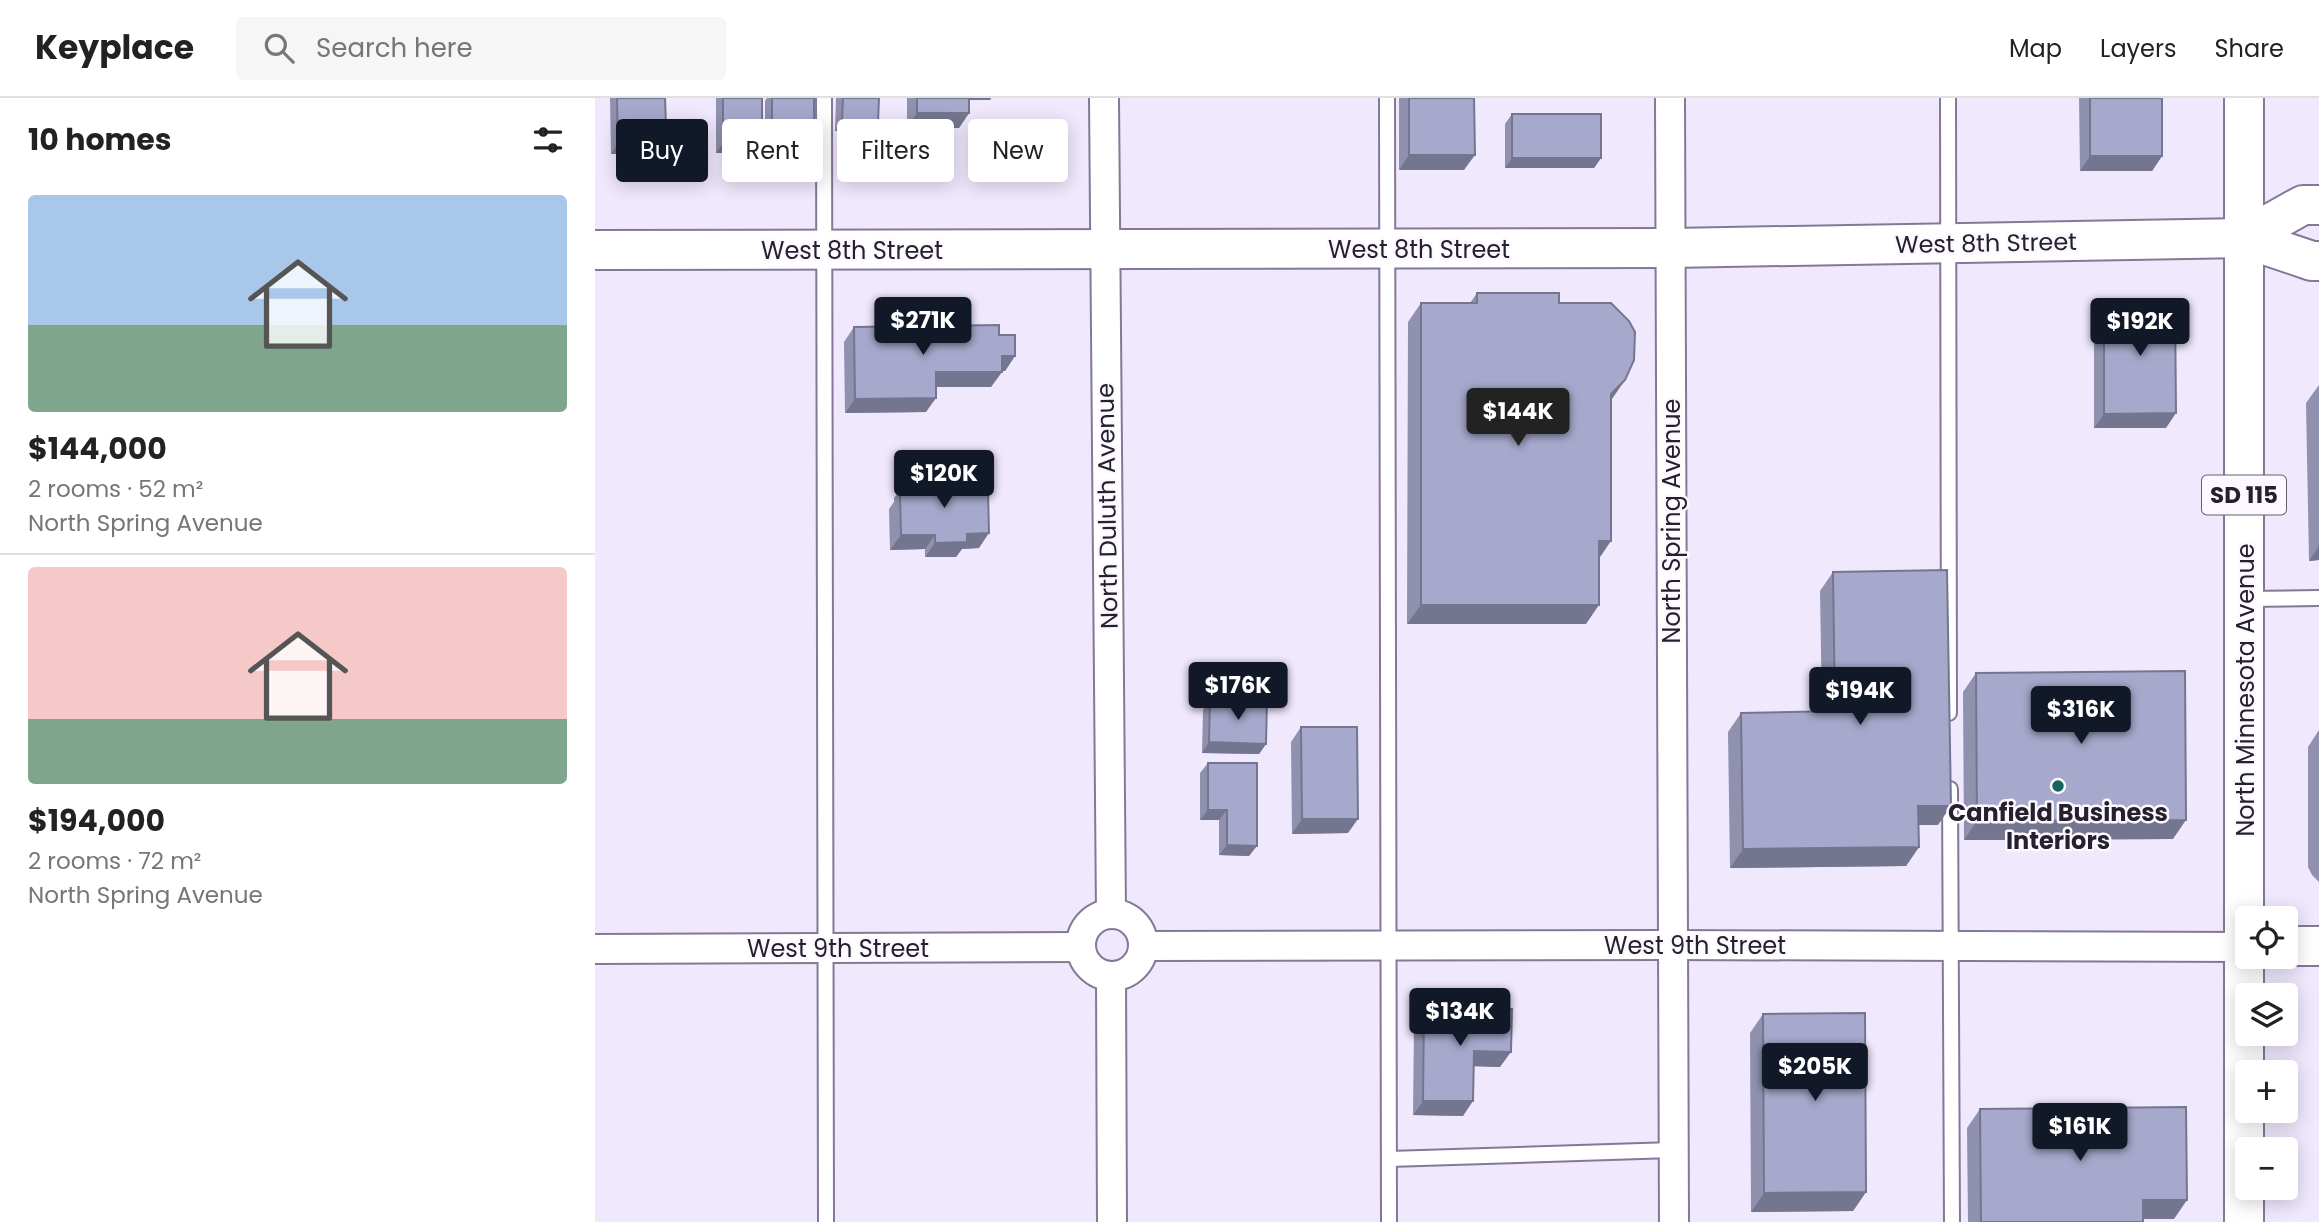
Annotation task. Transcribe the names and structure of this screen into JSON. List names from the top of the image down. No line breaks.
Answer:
{"streets":{"street":["West 8th Street","SD 115","North Duluth Avenue","North Spring Avenue","North Minnesota Avenue","West 9th Street"]},"crossings":[["West 8th Street","North Duluth Avenue"],["West 8th Street","North Spring Avenue"],["West 8th Street","North Minnesota Avenue"],["North Duluth Avenue","West 9th Street"],["North Spring Avenue","West 9th Street"]],"places":["Canfield Business Interiors"],"page":{"header":"Keyplace","search":"Search here","nav":["Map","Layers","Share"],"heading":"10 homes","chip":["Buy","Rent","Filters","New"],"list":[{"name":"$144,000","note":"2 rooms · 52 m² · North Spring Avenue"},{"name":"$194,000","note":"2 rooms · 72 m² · North Spring Avenue"}],"price":["$271K","$192K","$144K","$120K","$176K","$194K","$316K","$134K","$205K","$161K"],"map_buttons":["+","−"]}}
